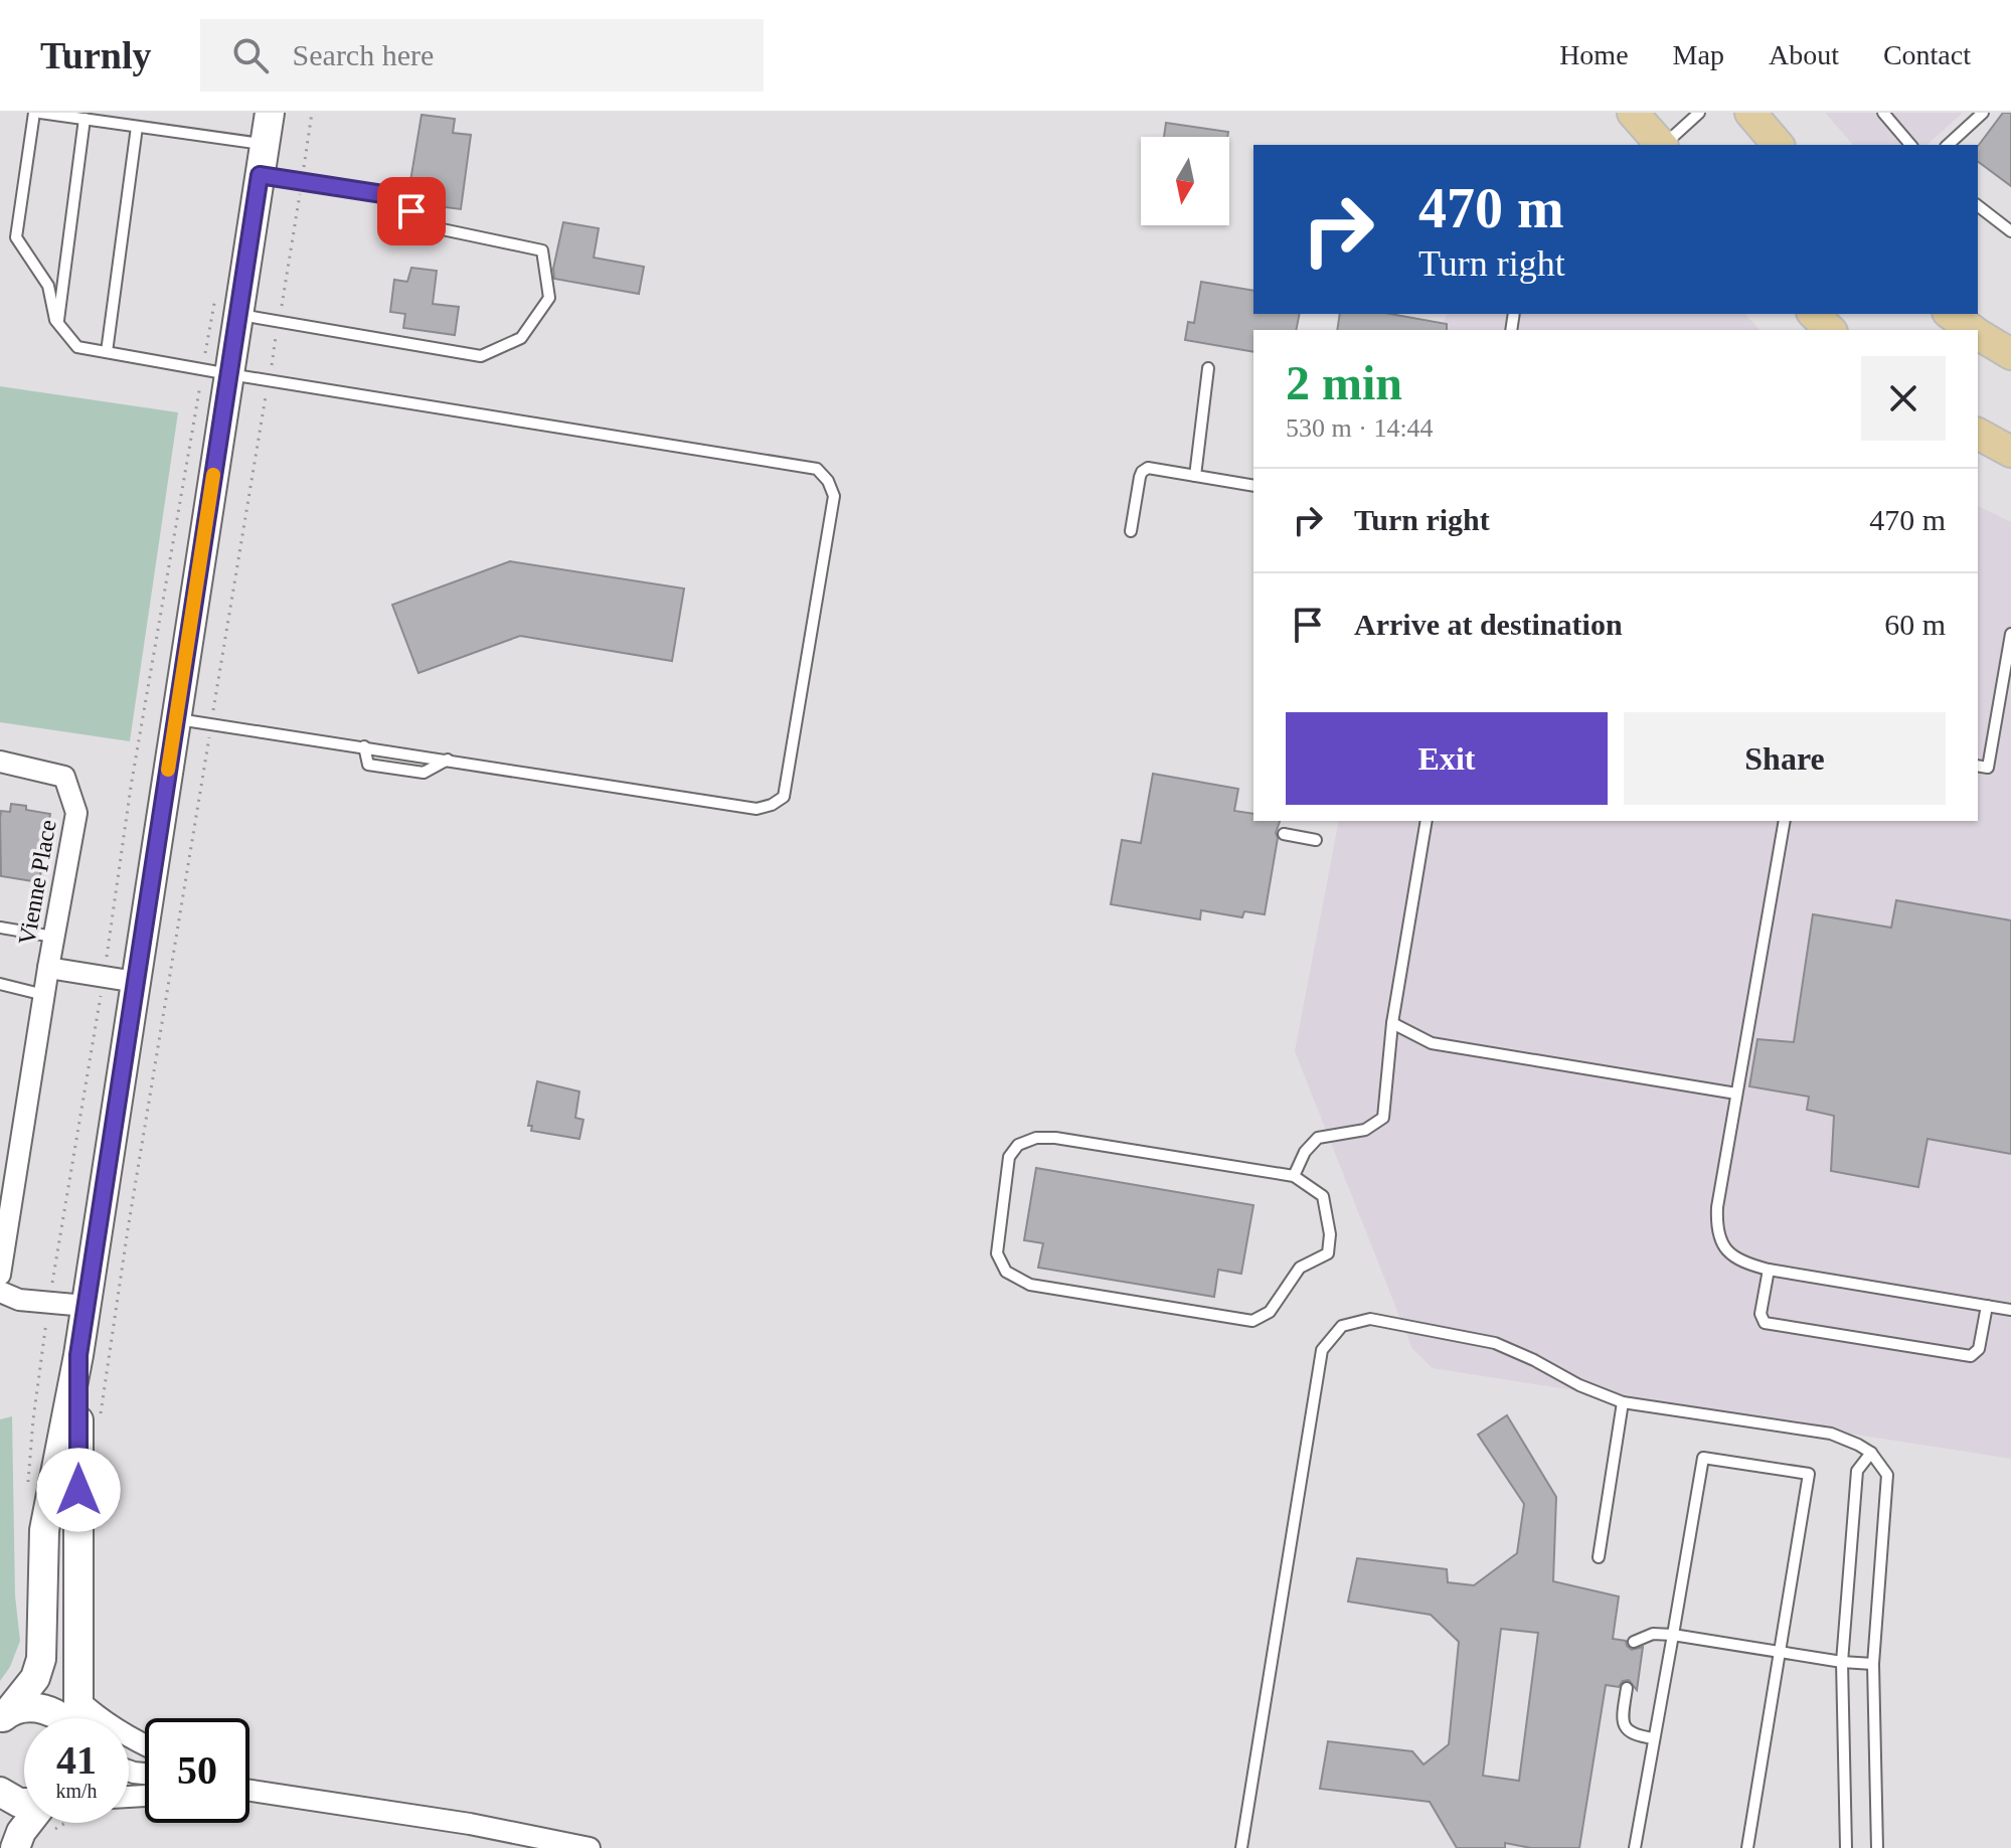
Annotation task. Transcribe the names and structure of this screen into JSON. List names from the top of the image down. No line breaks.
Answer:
{"streets":{"street":["Vienne Place"]},"north":"bottom","page":{"header":"Turnly","search":"Search here","nav":["Home","Map","About","Contact"],"turn":["470 m","Turn right"],"heading":["2 min","530 m · 14:44"],"list":[{"name":"Turn right","value":"470 m"},{"name":"Arrive at destination","value":"60 m"}],"buttons":["Exit","Share"],"speed":"41 km/h","limit":"50"}}
